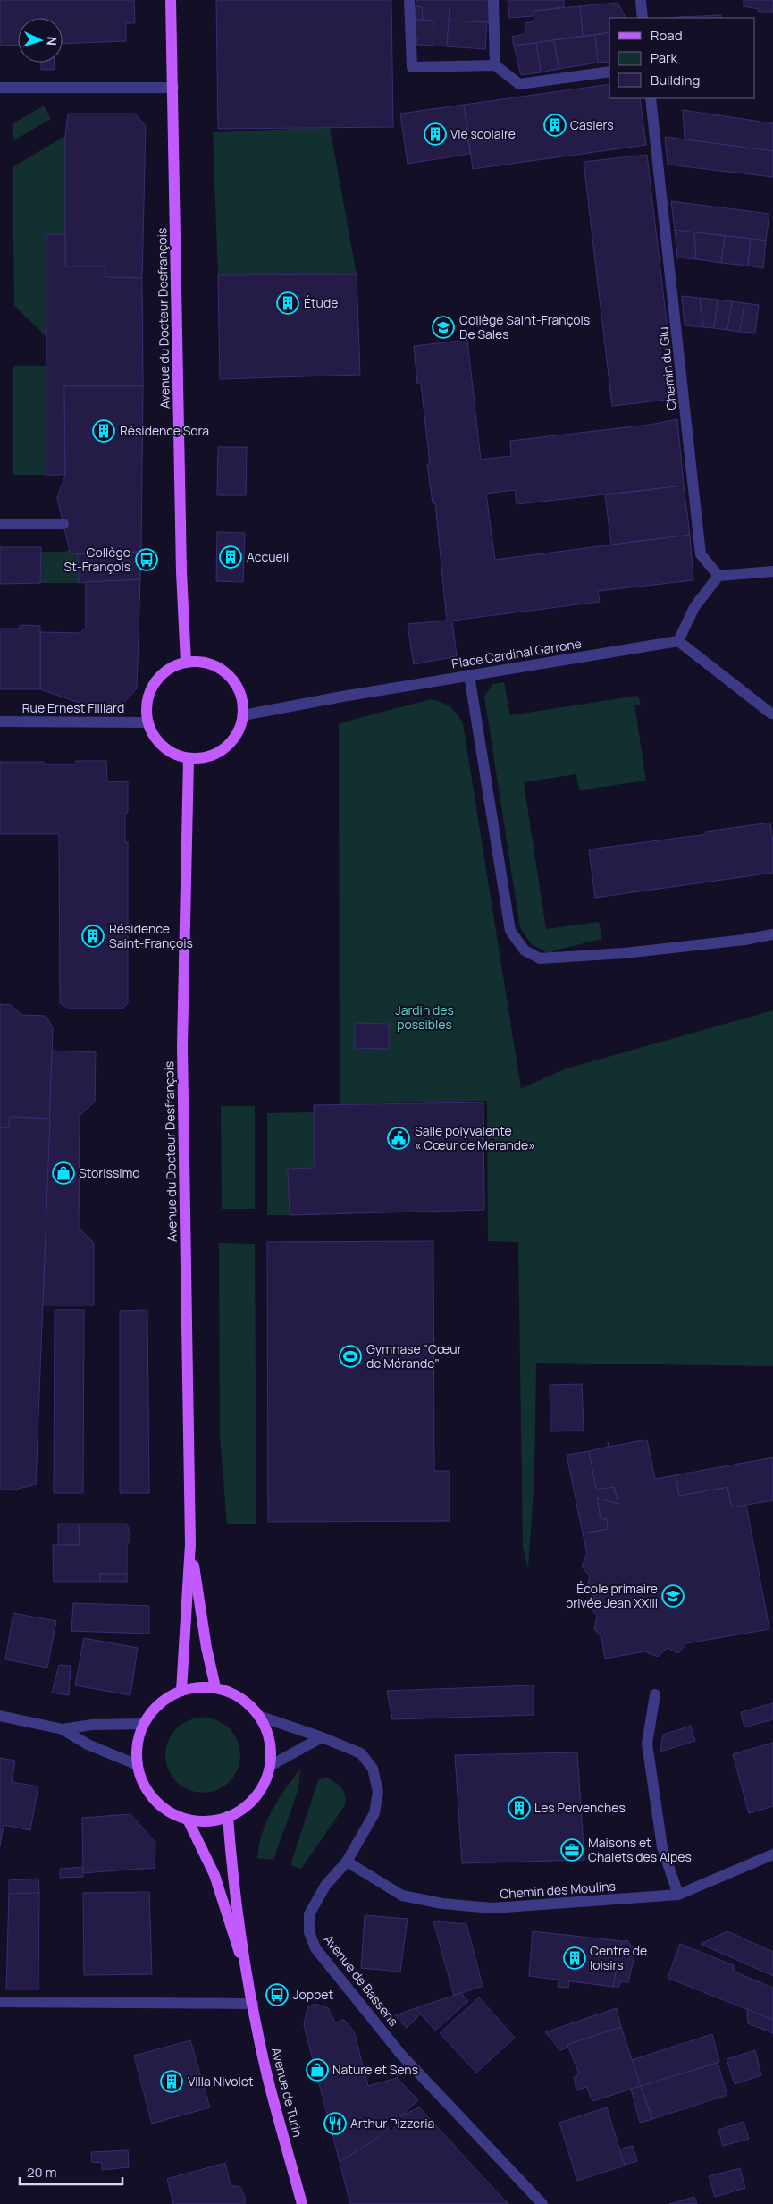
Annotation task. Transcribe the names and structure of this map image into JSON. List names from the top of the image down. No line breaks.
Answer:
{"streets":{"main road":["Avenue du Docteur Desfrançois","Avenue de Turin"],"street":["Chemin du Glu","Place Cardinal Garrone","Rue Ernest Filliard","Chemin des Moulins","Avenue de Bassens"]},"crossings":[["Avenue du Docteur Desfrançois","Place Cardinal Garrone"],["Avenue du Docteur Desfrançois","Rue Ernest Filliard"],["Place Cardinal Garrone","Rue Ernest Filliard"],["Chemin des Moulins","Avenue de Bassens"]],"parks":["Jardin des possibles"],"places":{"building":["Casiers","Vie scolaire","Étude","Résidence Sora","Accueil","Résidence Saint-François","Les Pervenches","Centre de loisirs","Villa Nivolet"],"school or university":["Collège Saint-François De Sales","École primaire privée Jean XXIII"],"bus stop":["Collège St-François","Joppet"],"public building":["Salle polyvalente « Cœur de Mérande»"],"shop":["Storissimo","Nature et Sens"],"sports":["Gymnase \"Cœur de Mérande\""],"office":["Maisons et Chalets des Alpes"],"restaurant":["Arthur Pizzeria"]},"legend":["Road","Park","Building"],"scale_bar":"20 m","north":"right"}
